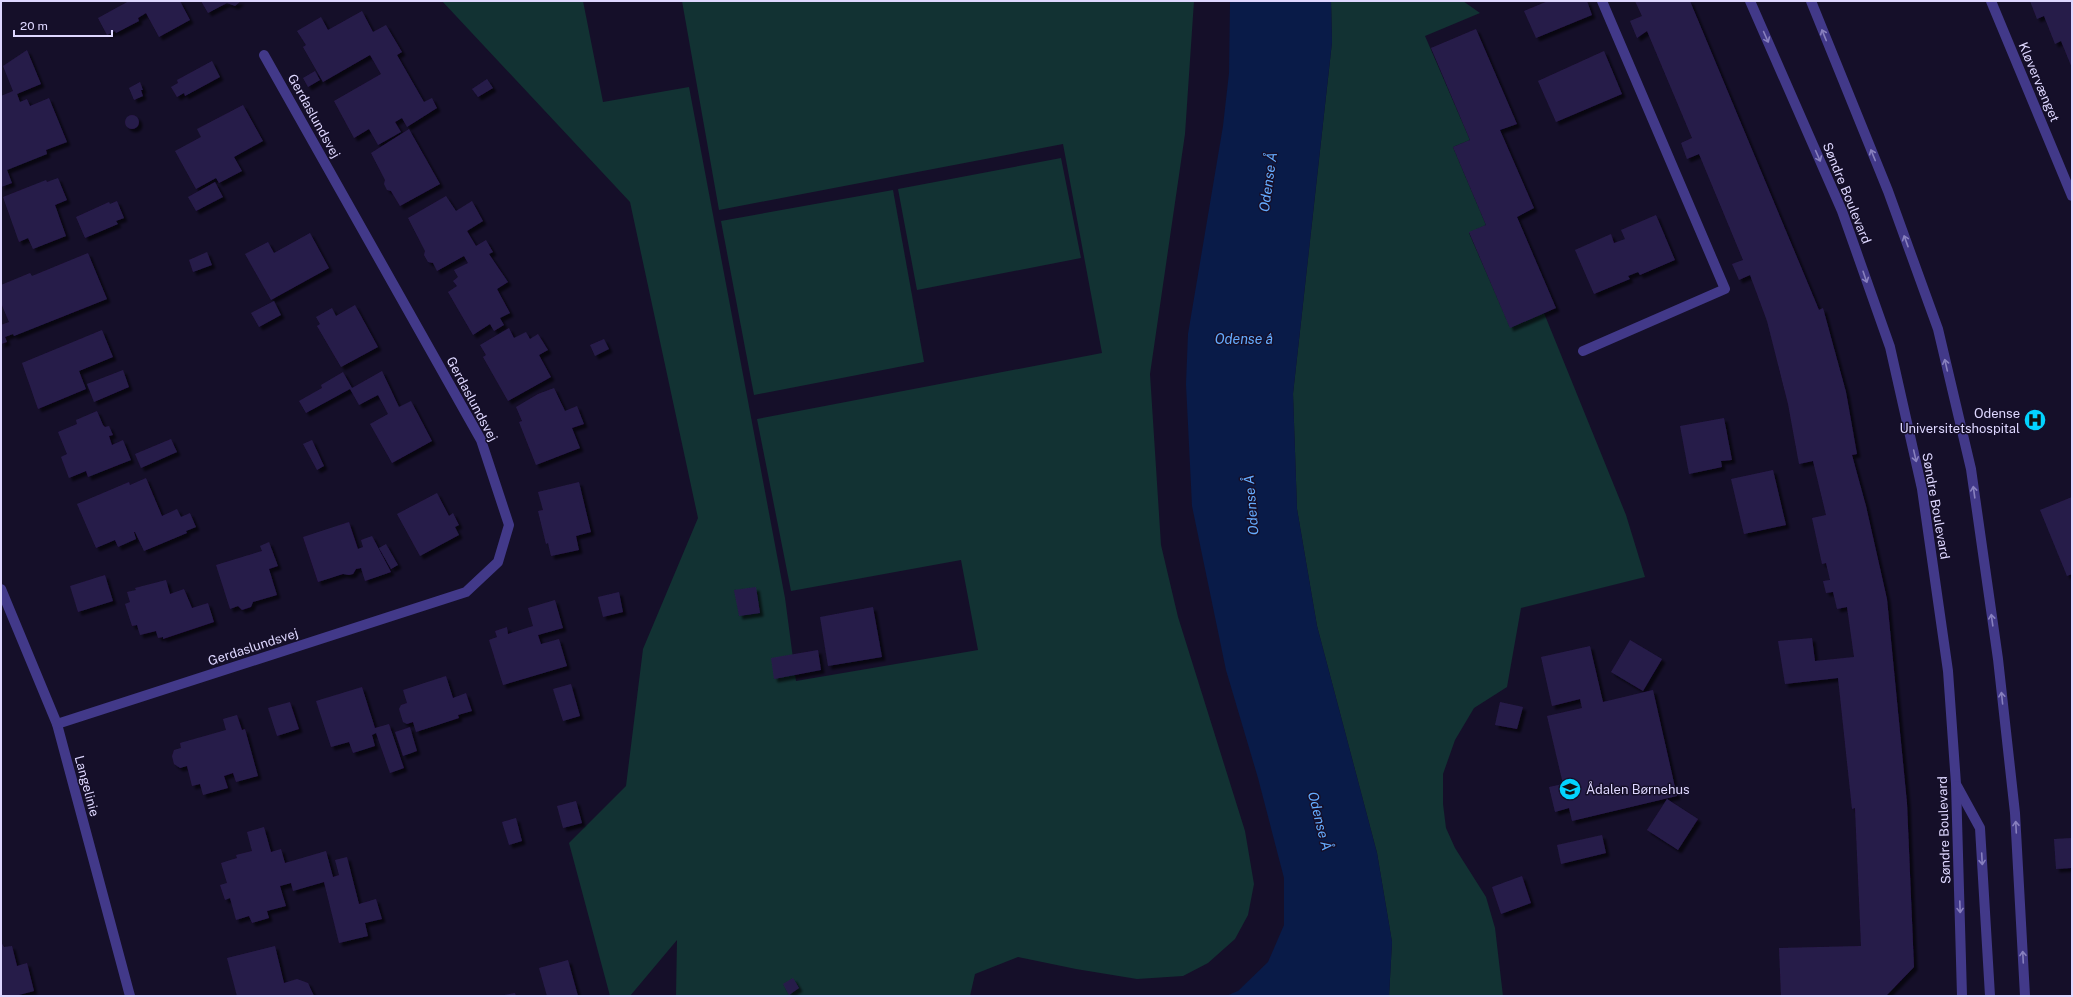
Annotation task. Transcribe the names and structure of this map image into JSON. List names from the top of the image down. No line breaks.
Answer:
{"streets":{"street":["Kløvervænget","Gerdaslundsvej","Søndre Boulevard","Langelinie"]},"crossings":[["Gerdaslundsvej","Langelinie"]],"water":["Odense Å","Odense å"],"places":{"hospital":["Odense Universitetshospital"],"school or university":["Ådalen Børnehus"]},"scale_bar":"20 m"}
